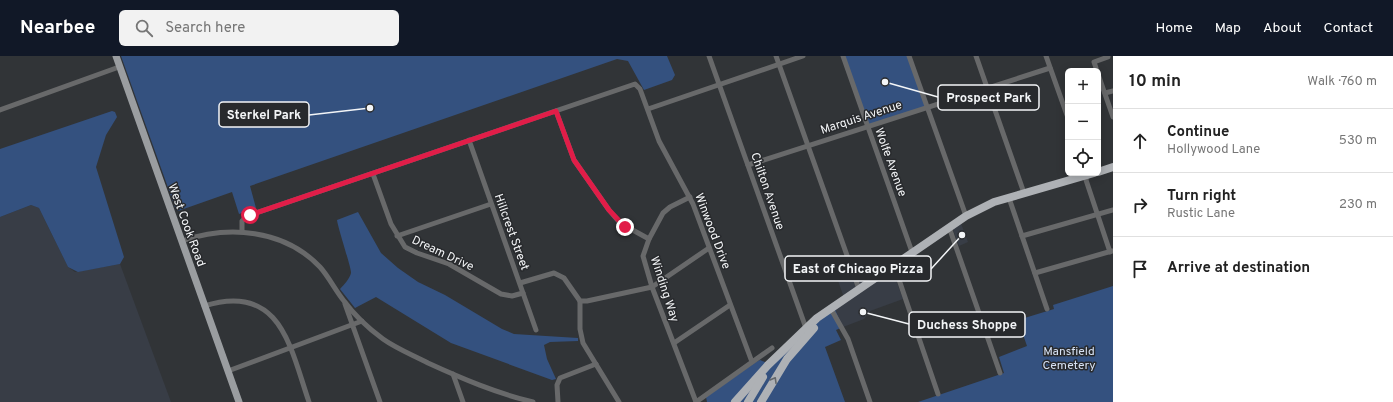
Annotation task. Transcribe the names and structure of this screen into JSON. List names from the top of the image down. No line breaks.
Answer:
{"streets":{"main road":["West Cook Road"],"street":["Marquis Avenue","Wolfe Avenue","Chilton Avenue","Winwood Drive","Hillcrest Street","Dream Drive","Winding Way"]},"crossings":[["Marquis Avenue","Wolfe Avenue"],["Marquis Avenue","Chilton Avenue"],["Winwood Drive","Winding Way"],["Hillcrest Street","Dream Drive"]],"parks":["Mansfield Cemetery"],"places":["Prospect Park","Sterkel Park","East of Chicago Pizza","Duchess Shoppe"],"page":{"header":"Nearbee","search":"Search here","nav":["Home","Map","About","Contact"],"heading":["10 min","Walk · 760 m"],"map_buttons":["+","−"],"list":[["Continue","Hollywood Lane","530 m"],["Turn right","Rustic Lane","230 m"],"Arrive at destination"]}}
